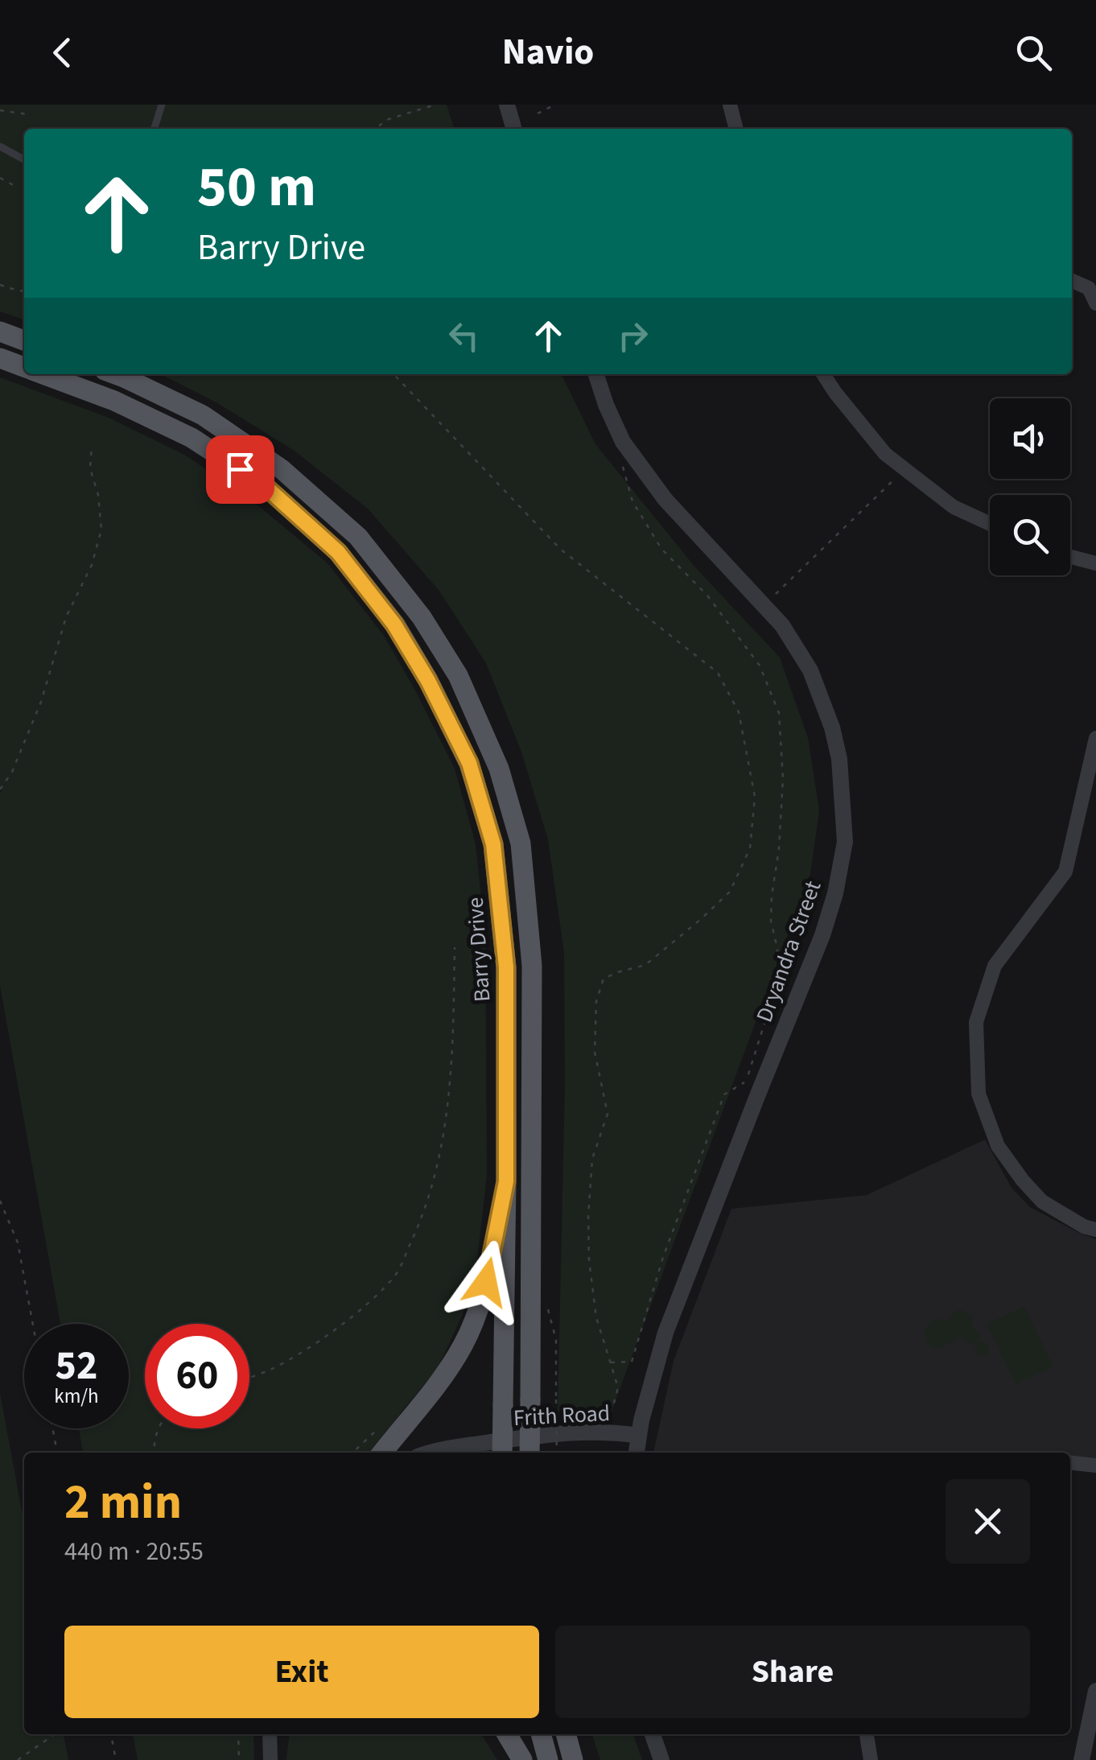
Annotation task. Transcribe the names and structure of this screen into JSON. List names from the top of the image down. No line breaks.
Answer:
{"streets":{"main road":["Barry Drive"],"street":["Dryandra Street","Frith Road"]},"crossings":[["Barry Drive","Frith Road"],["Dryandra Street","Frith Road"]],"page":{"header":"Navio","turn":["50 m","Barry Drive"],"speed":"52 km/h","limit":"60","heading":["2 min","440 m · 20:55"],"buttons":["Exit","Share"]}}
